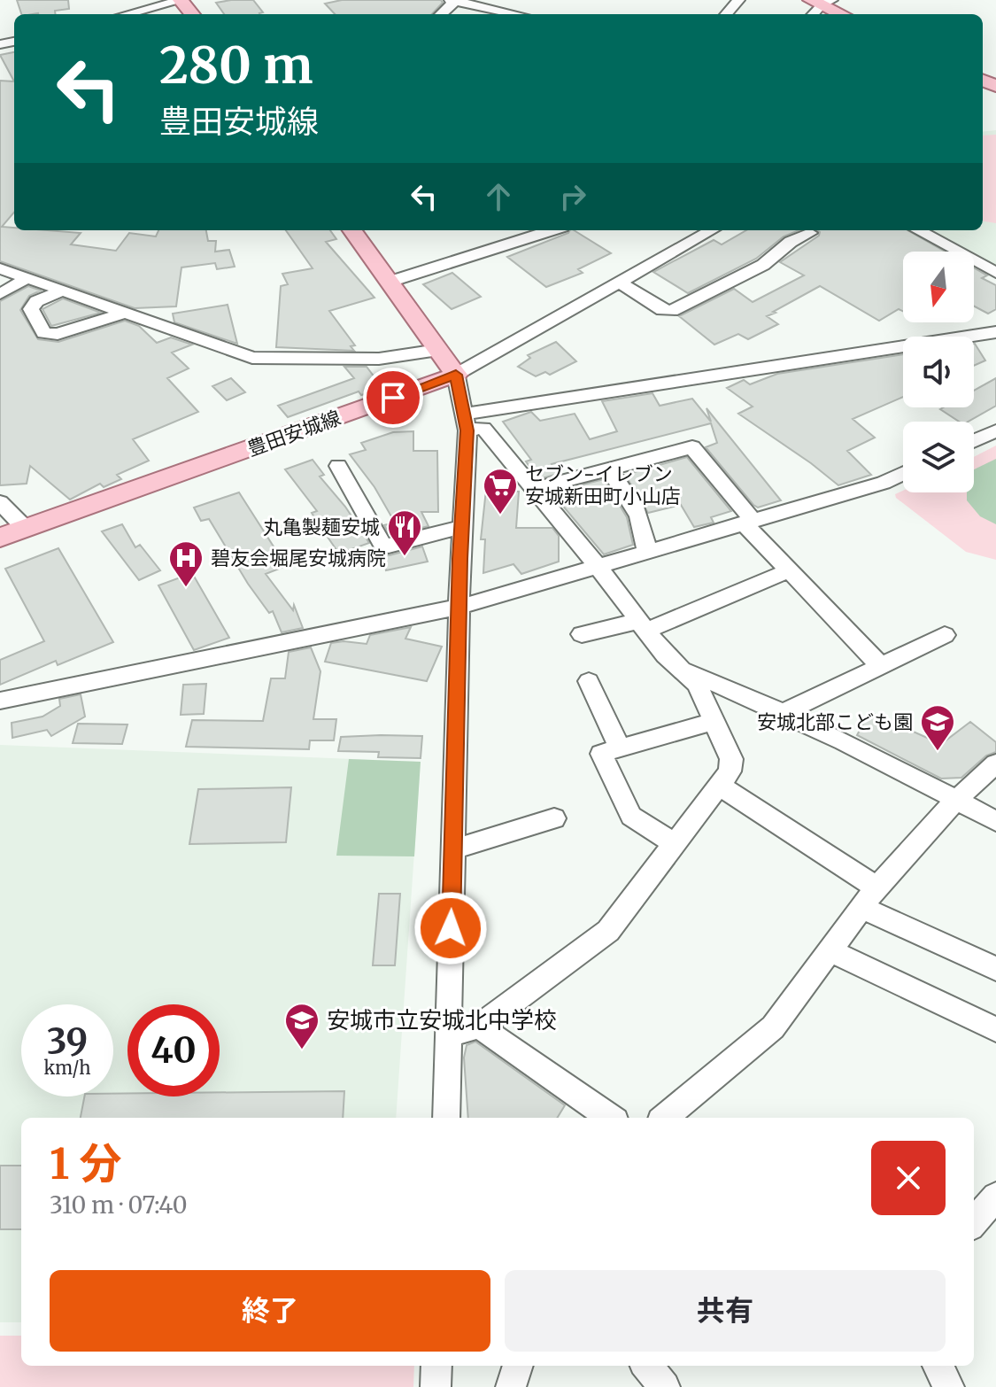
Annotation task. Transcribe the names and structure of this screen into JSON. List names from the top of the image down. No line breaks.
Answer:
{"streets":{"main road":["豊田安城線"]},"places":{"supermarket":["セブン-イレブン 安城新田町小山店"],"restaurant":["丸亀製麺安城"],"hospital":["碧友会堀尾安城病院"],"school or university":["安城北部こども園","安城市立安城北中学校"]},"north":"bottom","page":{"turn":["280 m","豊田安城線"],"speed":"39 km/h","limit":"40","heading":["1 分","310 m · 07:40"],"buttons":["終了","共有"]}}
